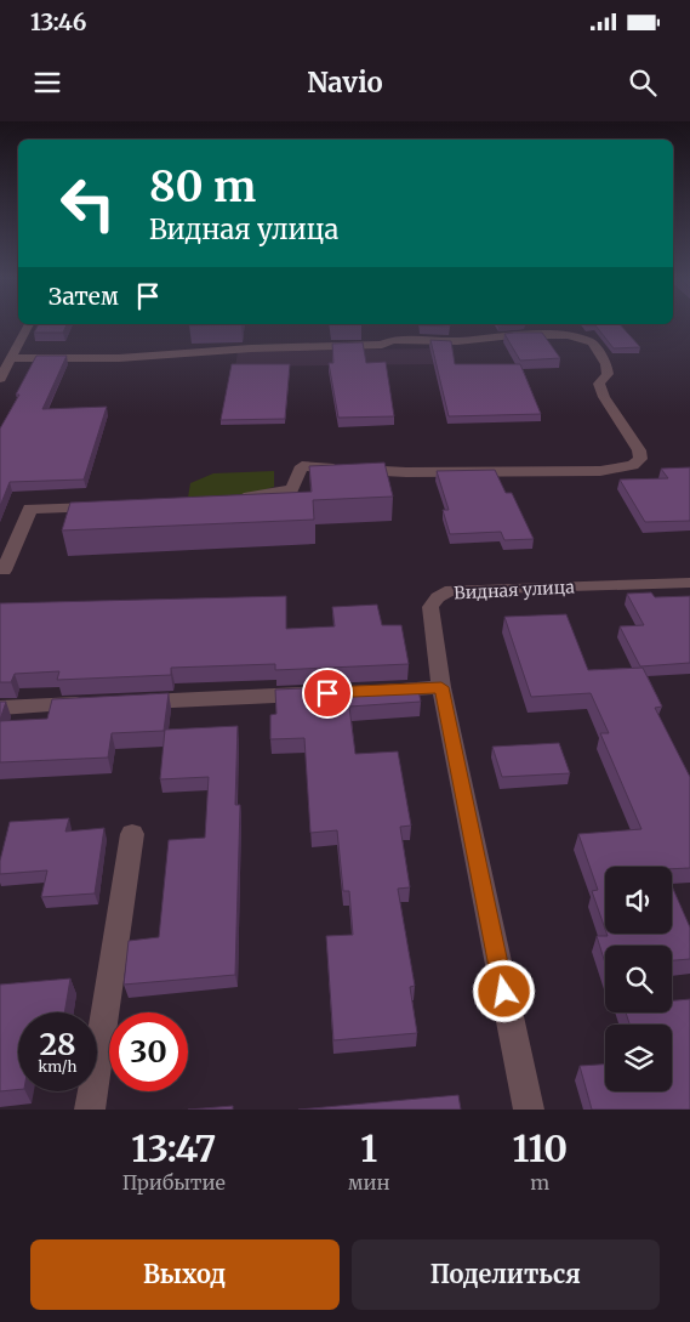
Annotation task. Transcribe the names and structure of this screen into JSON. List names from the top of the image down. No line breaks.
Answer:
{"streets":{"street":["Видная улица"]},"page":{"status":"13:46","header":"Navio","turn":["80 m","Видная улица"],"then":"Затем","speed":"28 km/h","limit":"30","eta":["13:47","Прибытие","1","мин","110","m"],"buttons":["Выход","Поделиться"]}}
